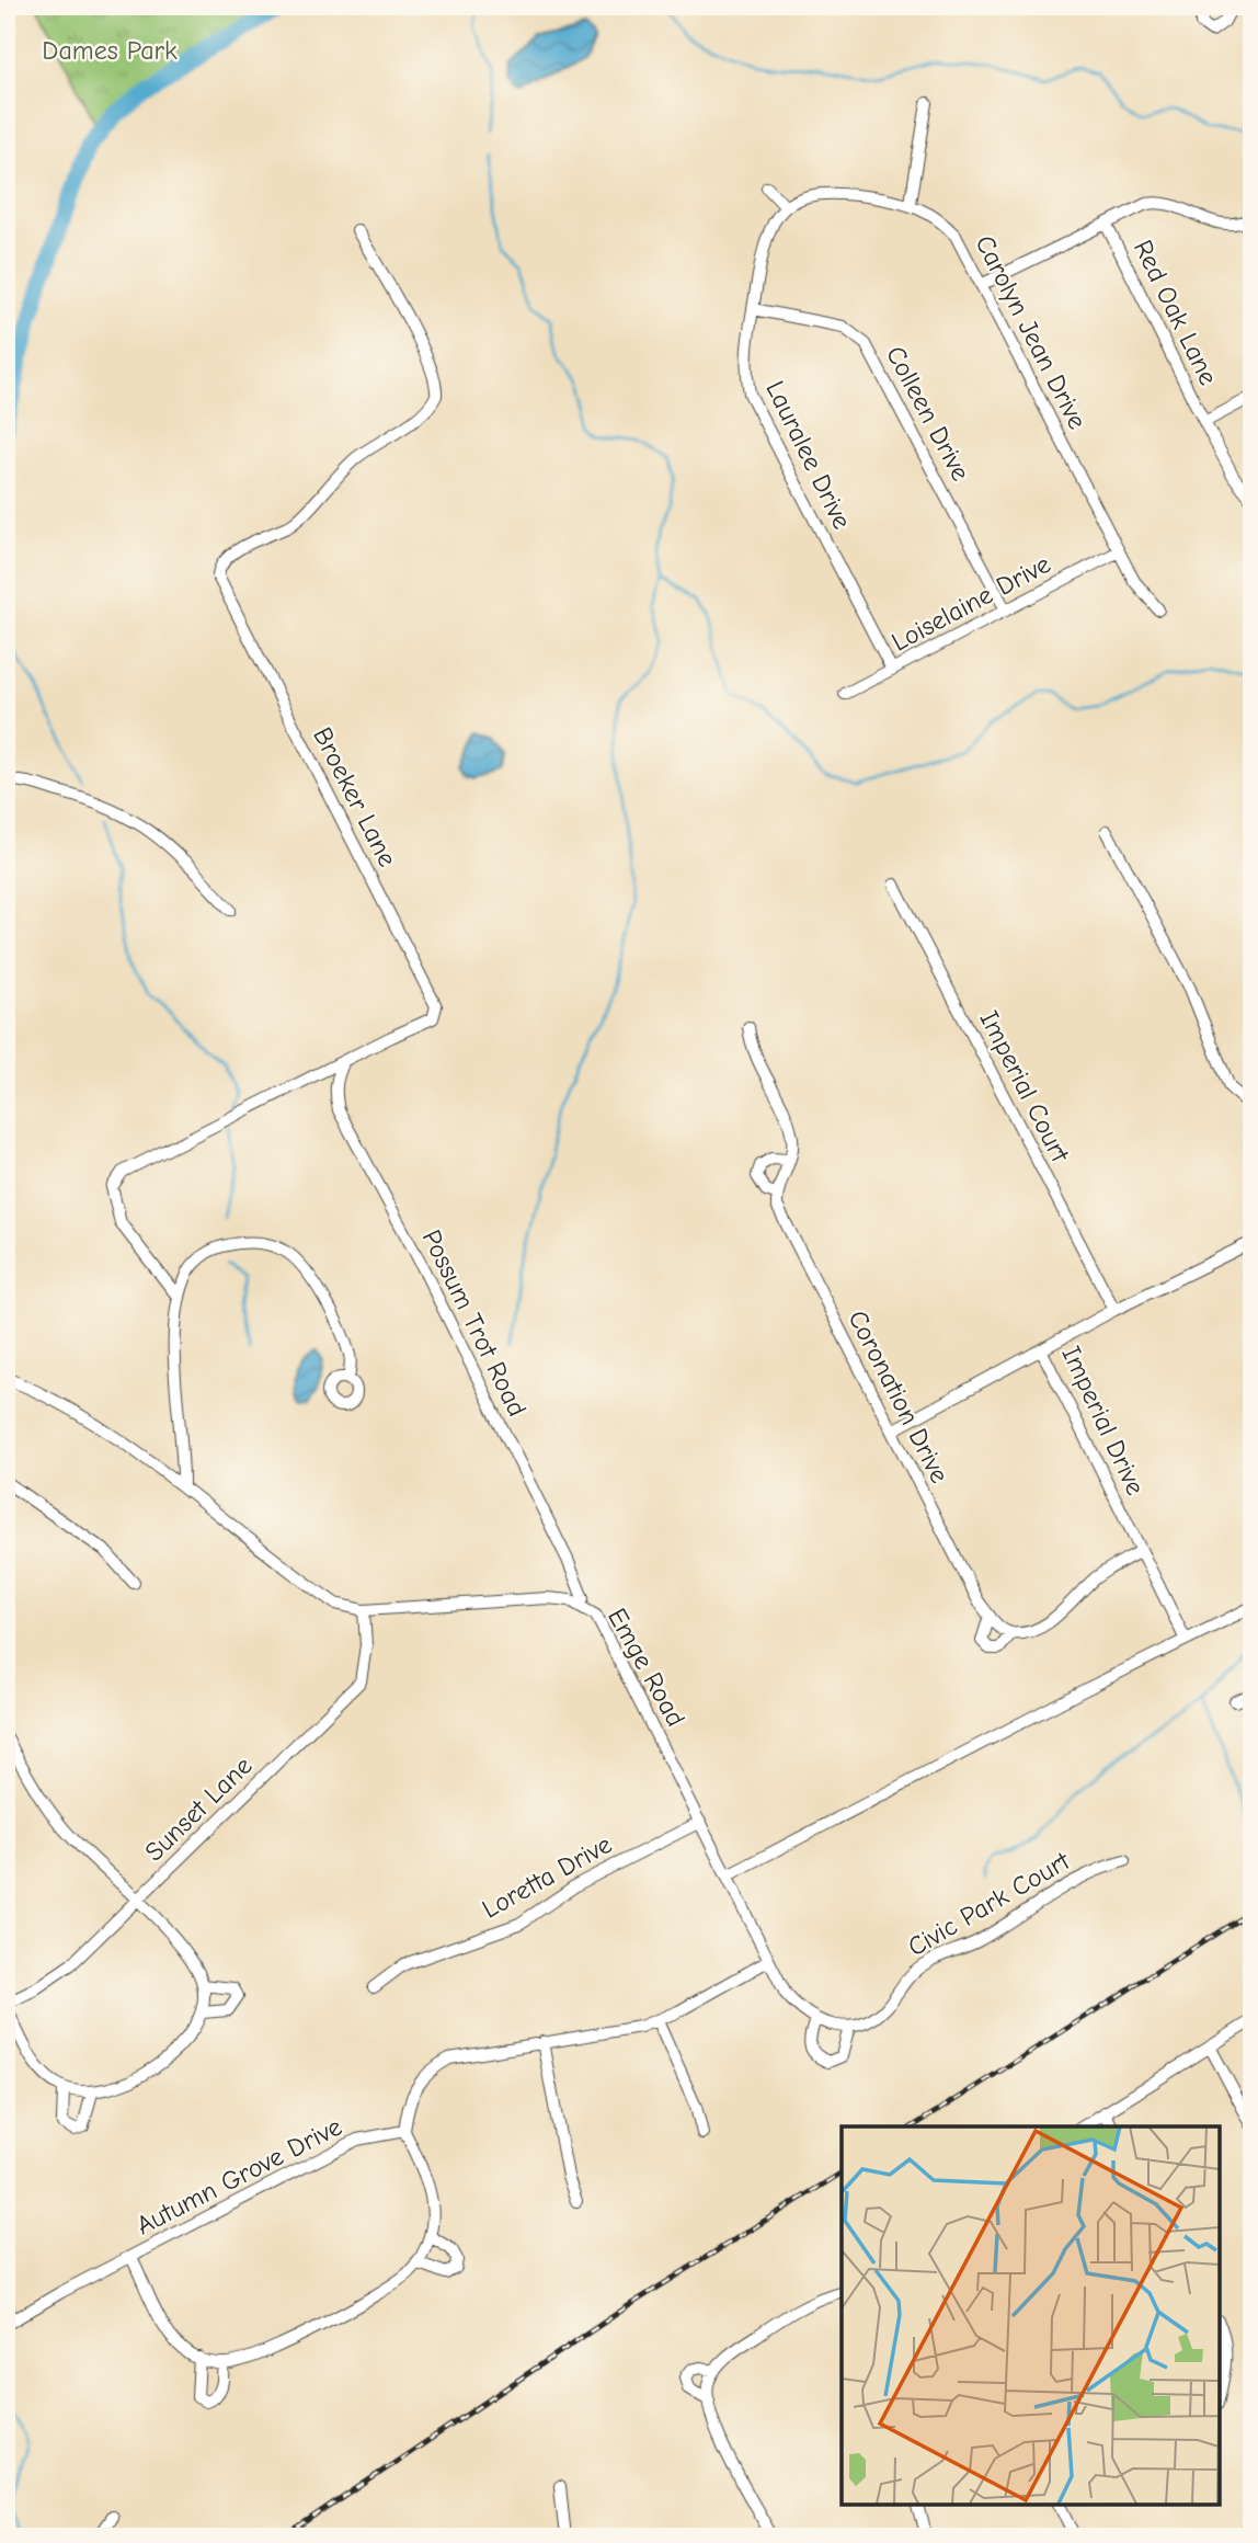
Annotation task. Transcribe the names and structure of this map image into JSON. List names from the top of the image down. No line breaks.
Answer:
{"streets":{"street":["Red Oak Lane","Carolyn Jean Drive","Colleen Drive","Lauralee Drive","Loiselaine Drive","Broeker Lane","Imperial Court","Possum Trot Road","Coronation Drive","Imperial Drive","Emge Road","Sunset Lane","Loretta Drive","Civic Park Court","Autumn Grove Drive"]},"crossings":[["Carolyn Jean Drive","Lauralee Drive"],["Carolyn Jean Drive","Loiselaine Drive"],["Colleen Drive","Lauralee Drive"],["Colleen Drive","Loiselaine Drive"],["Lauralee Drive","Loiselaine Drive"],["Broeker Lane","Possum Trot Road"],["Imperial Court","Imperial Drive"],["Possum Trot Road","Emge Road"],["Coronation Drive","Imperial Drive"],["Emge Road","Sunset Lane"],["Emge Road","Loretta Drive"]],"parks":["Dames Park"]}
